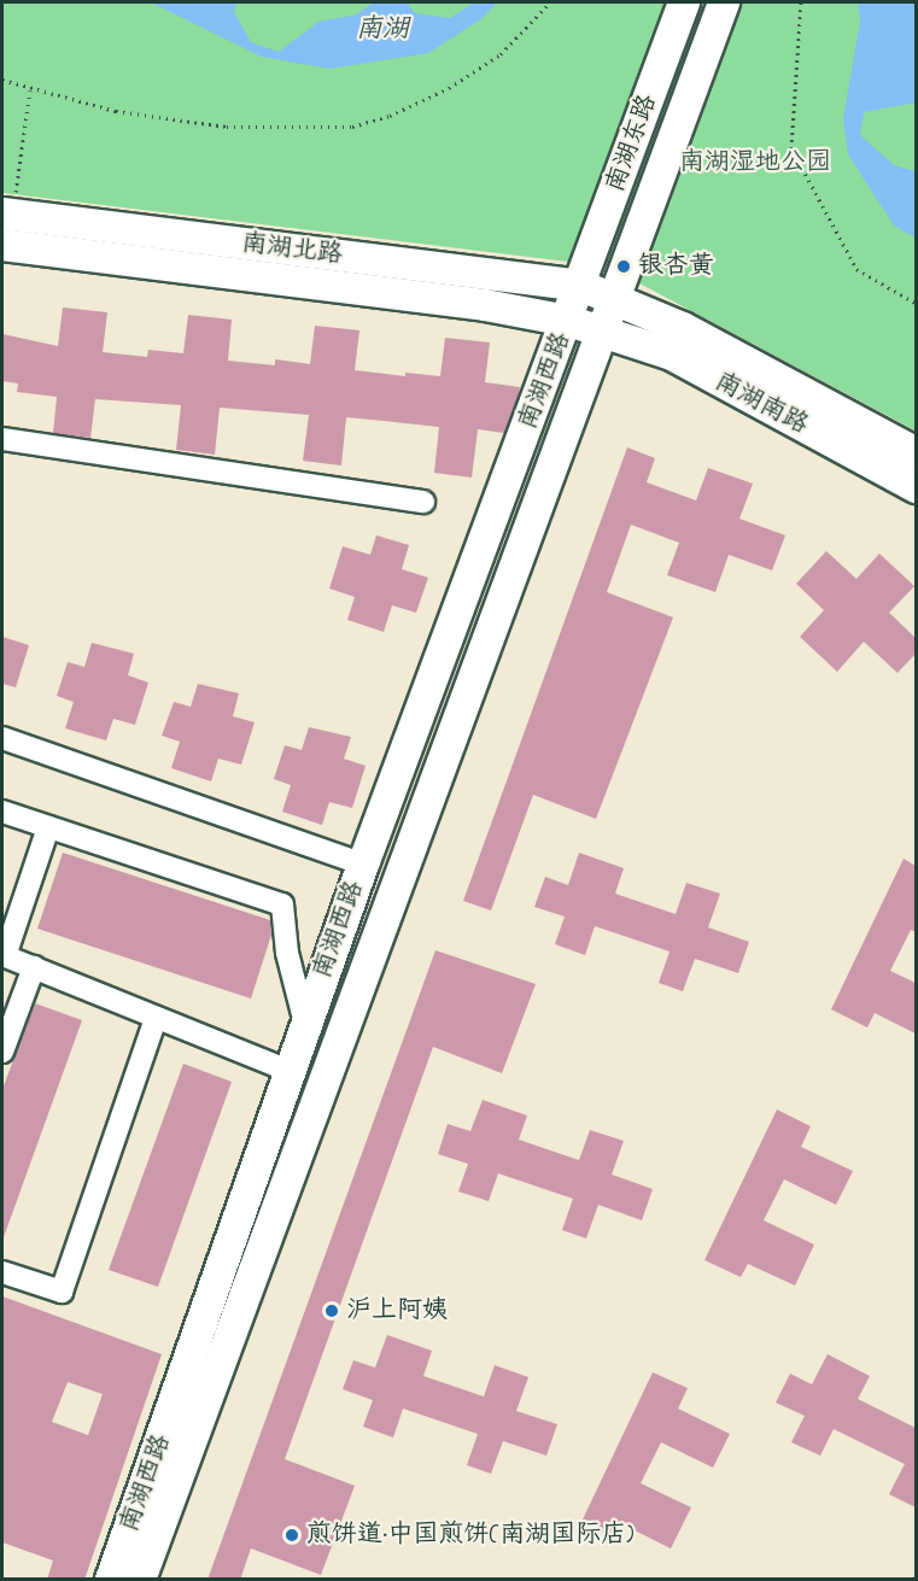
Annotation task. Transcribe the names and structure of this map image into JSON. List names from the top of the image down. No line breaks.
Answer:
{"streets":{"main road":["南湖东路","南湖北路","南湖西路","南湖南路"]},"crossings":[["南湖东路","南湖北路"],["南湖东路","南湖西路"],["南湖东路","南湖南路"],["南湖北路","南湖西路"],["南湖北路","南湖南路"],["南湖西路","南湖南路"]],"water":["南湖"],"parks":["南湖湿地公园"],"places":["银杏黄","沪上阿姨","煎饼道·中国煎饼(南湖国际店)"]}
